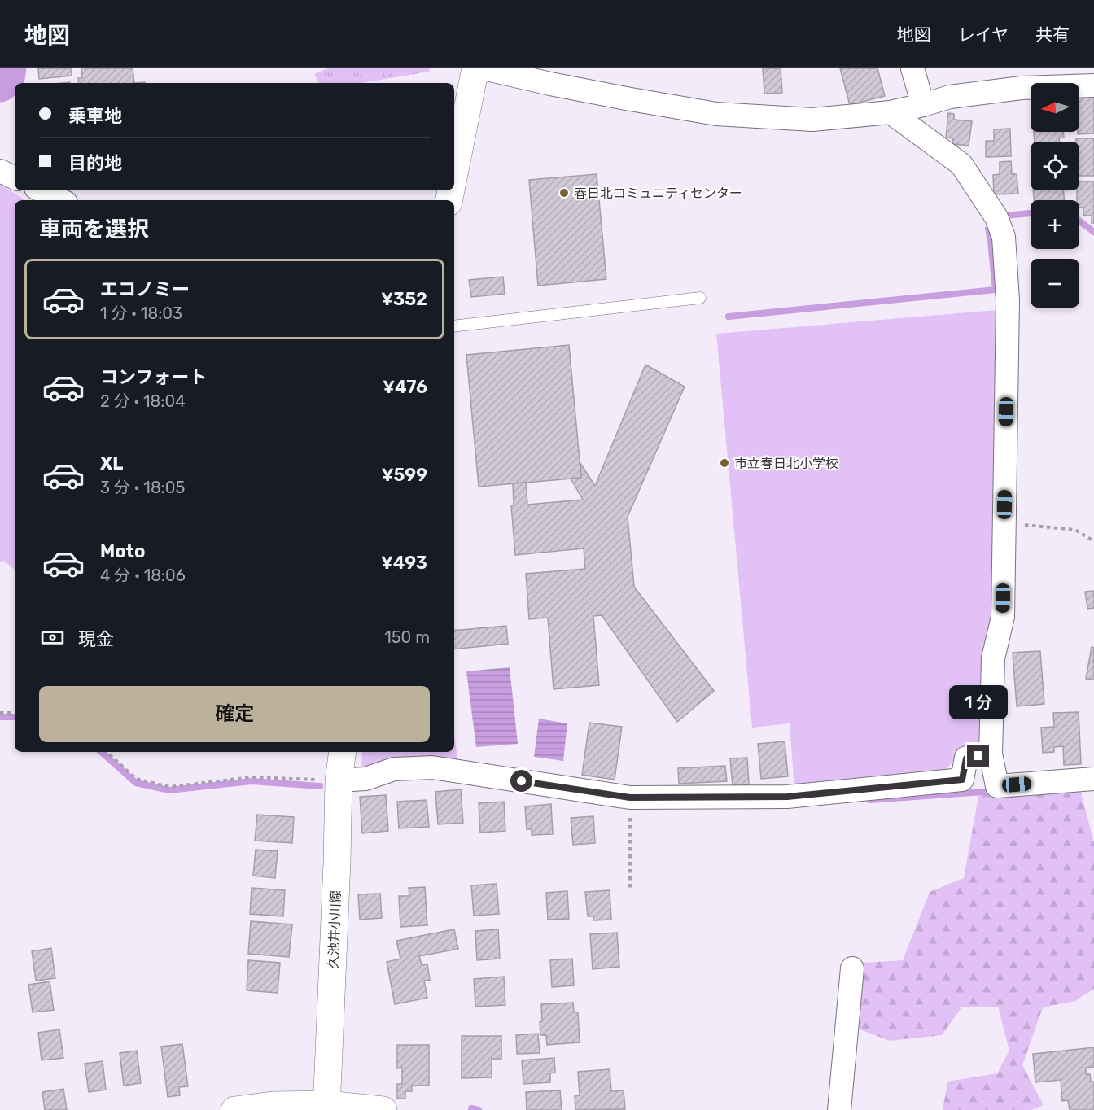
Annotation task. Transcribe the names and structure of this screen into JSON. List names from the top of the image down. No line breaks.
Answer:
{"streets":{"street":["久池井小川線"]},"places":["春日北コミュニティセンター","市立春日北小学校"],"north":"left","page":{"header":"地図","nav":["地図","レイヤ","共有"],"map_buttons":["+","−"],"banner":["乗車地","目的地"],"heading":"車両を選択","list":[{"name":"エコノミー","note":"1 分 · 18:03","value":"¥352"},{"name":"コンフォート","note":"2 分 · 18:04","value":"¥476"},{"name":"XL","note":"3 分 · 18:05","value":"¥599"},{"name":"Moto","note":"4 分 · 18:06","value":"¥493"}],"pay":["現金","150 m"],"buttons":"確定","bubble":"1 分"}}
